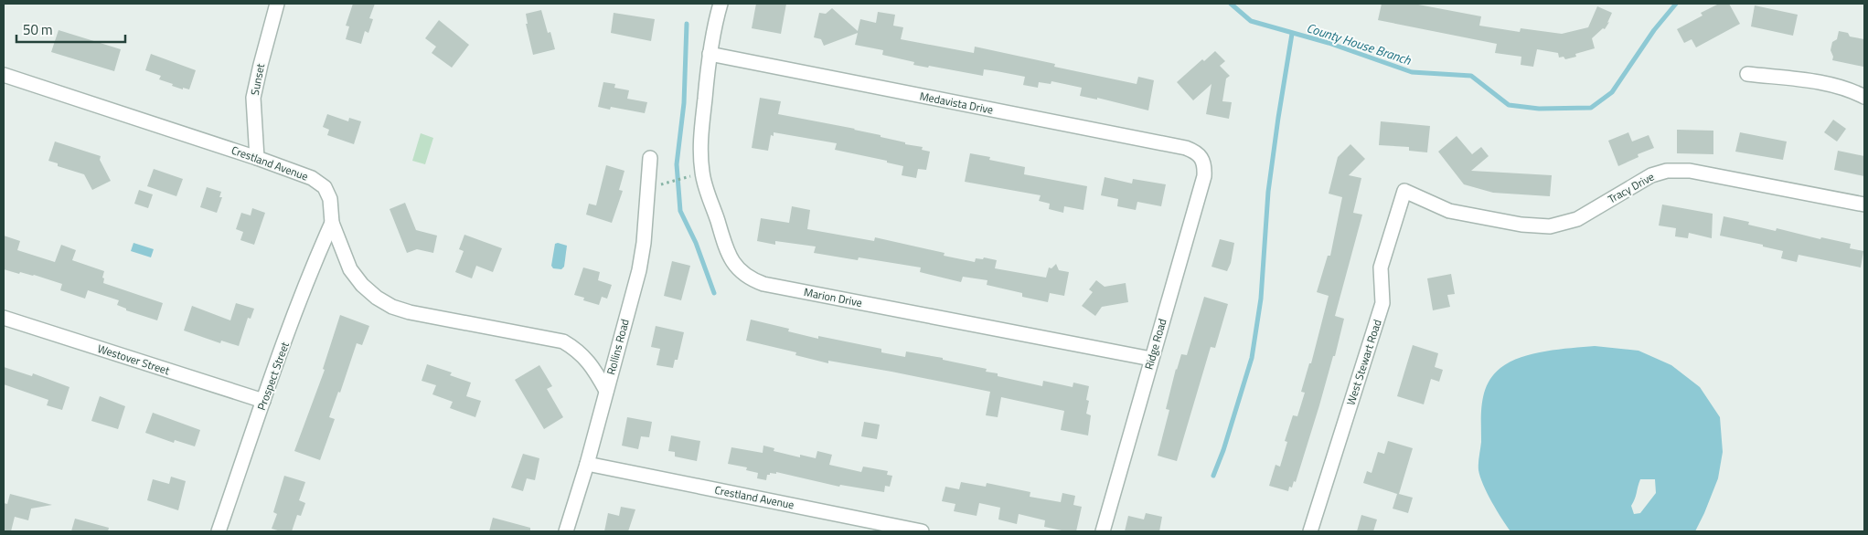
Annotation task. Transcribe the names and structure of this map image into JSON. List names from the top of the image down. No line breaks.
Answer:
{"streets":{"street":["Sunset","Medavista Drive","Crestland Avenue","Tracy Drive","Marion Drive","Ridge Road","Rollins Road","Westover Street","West Stewart Road","Prospect Street"]},"crossings":[["Sunset","Crestland Avenue"],["Medavista Drive","Marion Drive"],["Medavista Drive","Ridge Road"],["Crestland Avenue","Rollins Road"],["Crestland Avenue","Prospect Street"],["Tracy Drive","West Stewart Road"],["Marion Drive","Ridge Road"],["Westover Street","Prospect Street"]],"water":["County House Branch"],"scale_bar":"50 m"}
